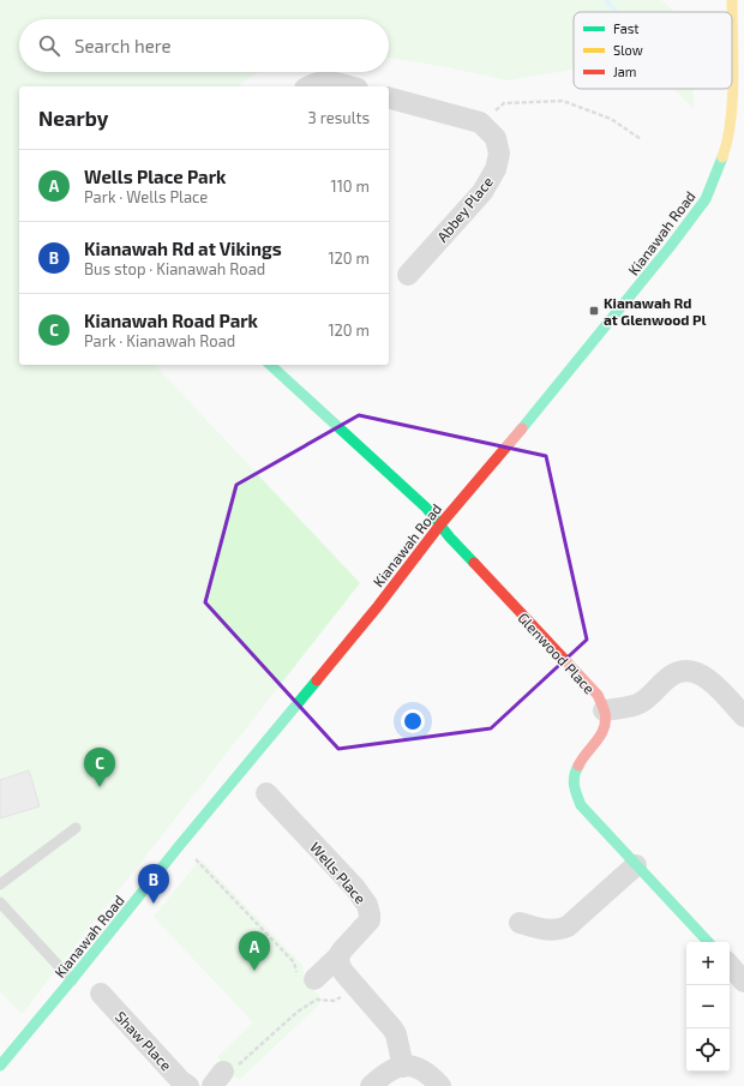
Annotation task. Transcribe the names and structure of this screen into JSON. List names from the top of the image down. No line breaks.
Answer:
{"streets":{"main road":["Kianawah Road","Glenwood Place"],"street":["Abbey Place","Wells Place","Shaw Place"]},"crossings":[["Kianawah Road","Glenwood Place"]],"places":{"transit":["Kianawah Rd at Glenwood Pl"]},"legend":["Fast","Slow","Jam"],"page":{"search":"Search here","heading":["Nearby","3 results"],"list":[{"mark":"A","name":"Wells Place Park","note":"Park · Wells Place","value":"110 m"},{"mark":"B","name":"Kianawah Rd at Vikings","note":"Bus stop · Kianawah Road","value":"120 m"},{"mark":"C","name":"Kianawah Road Park","note":"Park · Kianawah Road","value":"120 m"}],"pins":["C","B","A"],"map_buttons":["+","−"]}}
